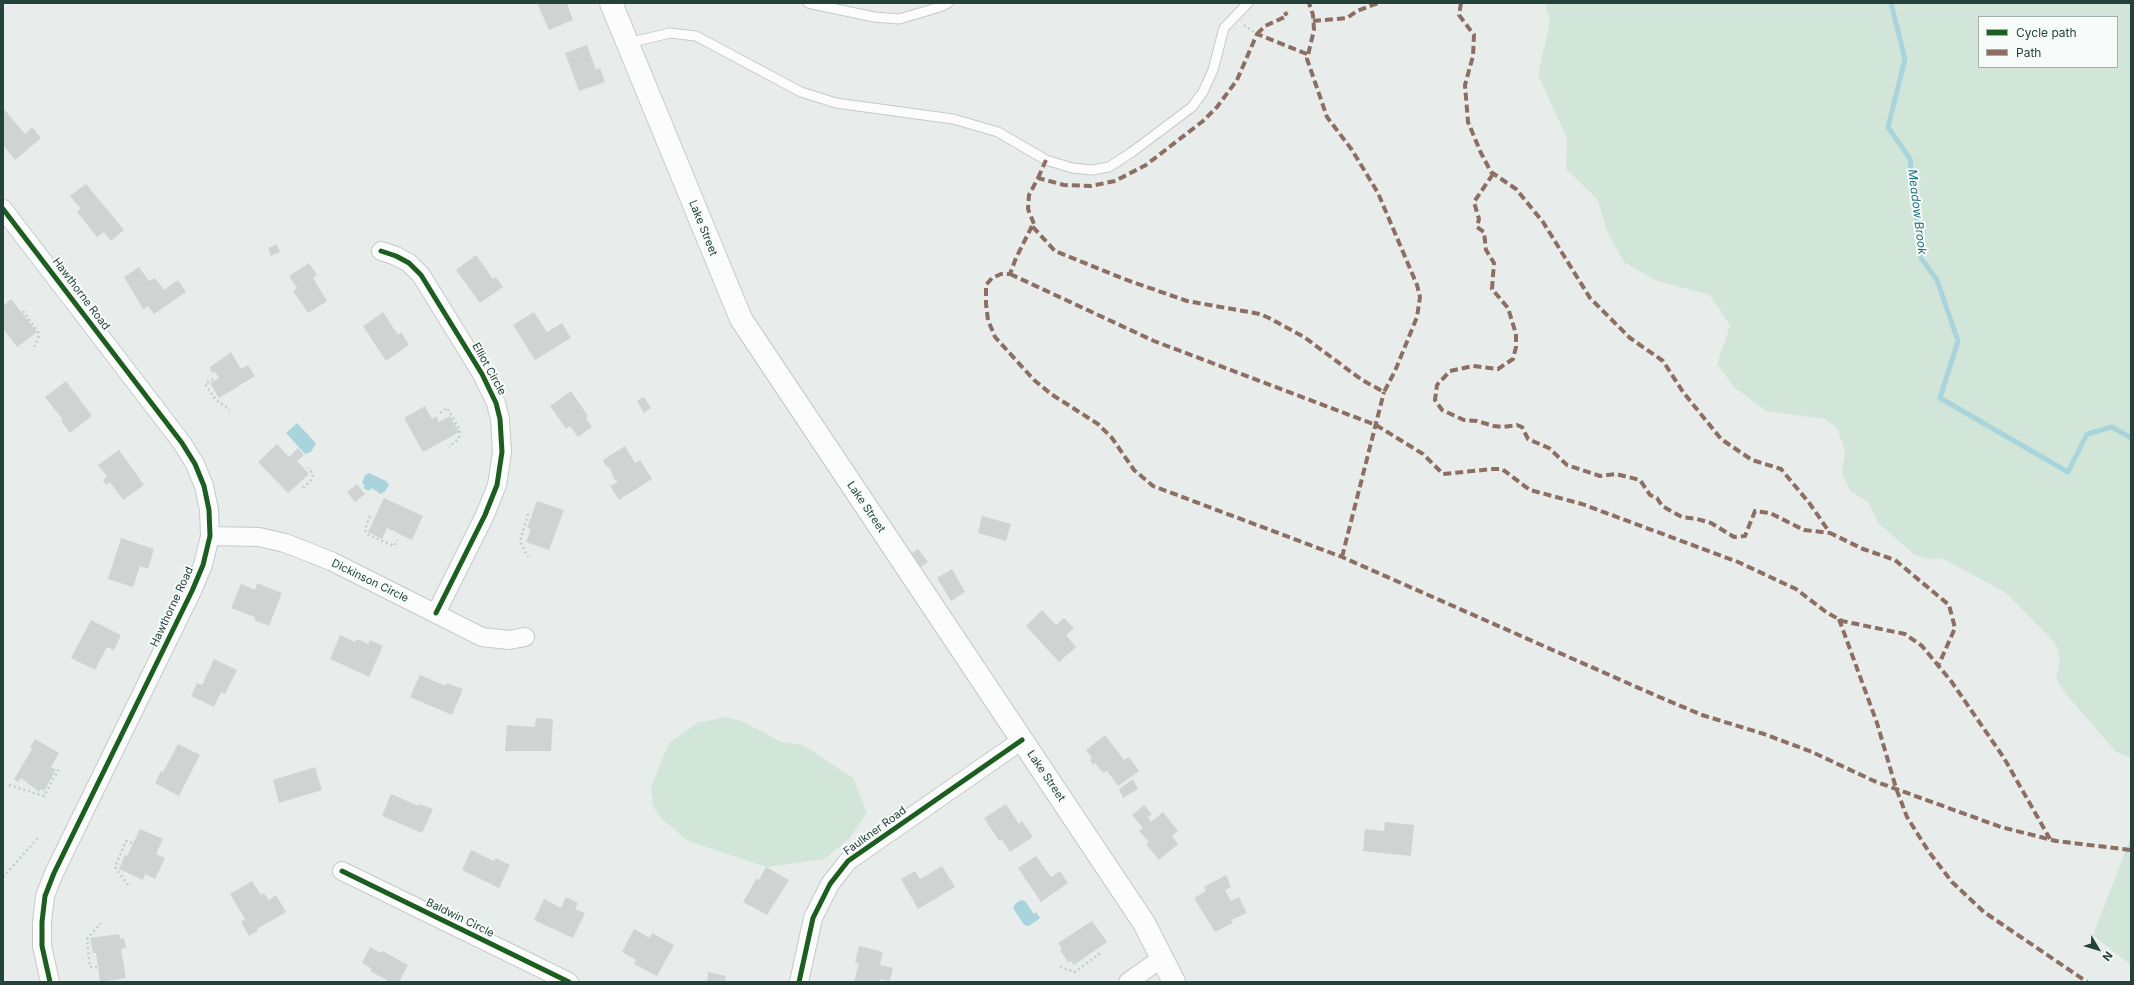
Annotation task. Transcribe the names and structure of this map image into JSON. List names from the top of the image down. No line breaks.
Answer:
{"streets":{"main road":["Lake Street"],"street":["Hawthorne Road","Elliot Circle","Dickinson Circle","Faulkner Road","Baldwin Circle"]},"crossings":[["Lake Street","Faulkner Road"],["Hawthorne Road","Dickinson Circle"],["Elliot Circle","Dickinson Circle"]],"water":["Meadow Brook"],"legend":["Cycle path","Path"],"north":"bottom right"}
